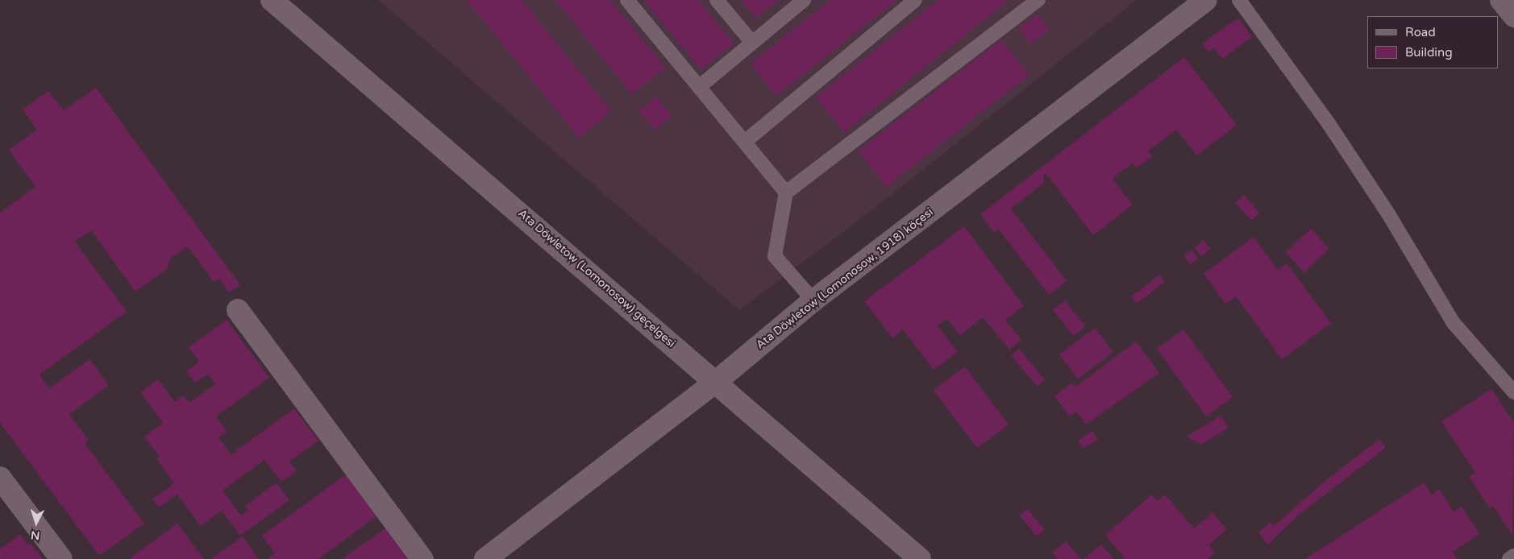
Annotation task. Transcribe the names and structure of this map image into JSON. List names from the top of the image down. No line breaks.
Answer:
{"streets":{"street":["Ata Döwletow (Lomonosow) geçelgesi","Ata Döwletow (Lomonosow, 1918) köçesi"]},"crossings":[["Ata Döwletow (Lomonosow) geçelgesi","Ata Döwletow (Lomonosow, 1918) köçesi"]],"legend":["Road","Building"],"north":"bottom"}
